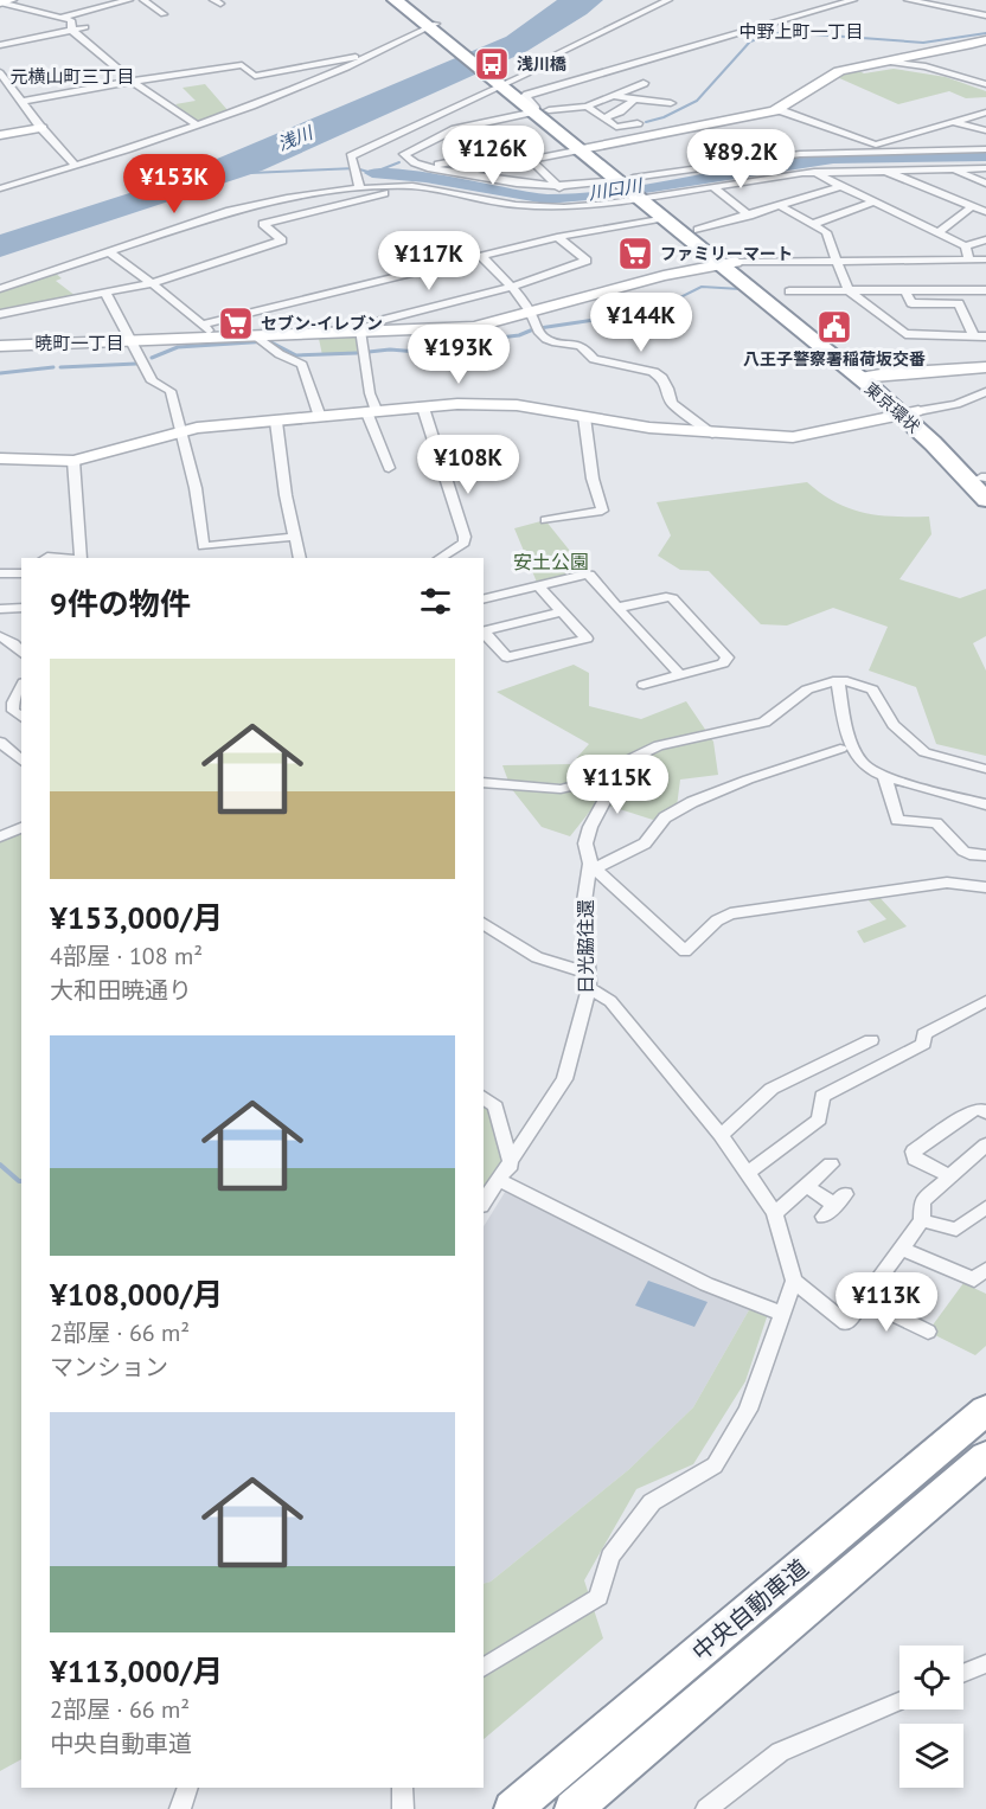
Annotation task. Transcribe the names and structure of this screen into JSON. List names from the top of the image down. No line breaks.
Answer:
{"streets":{"highway":["東京環状","中央自動車道"],"street":["日光脇往還"]},"districts":["中野上町一丁目","元横山町三丁目","暁町一丁目"],"water":["浅川","川口川"],"parks":["安土公園"],"places":{"bus stop":["浅川橋"],"supermarket":["ファミリーマート","セブン-イレブン"],"public building":["八王子警察署稲荷坂交番"]},"page":{"price":["¥126K","¥89.2K","¥153K","¥117K","¥144K","¥193K","¥108K","¥115K","¥113K"],"heading":"9件の物件","list":[{"name":"¥153,000/月","note":"4部屋 · 108 m² · 大和田暁通り"},{"name":"¥108,000/月","note":"2部屋 · 66 m² · マンション"},{"name":"¥113,000/月","note":"2部屋 · 66 m² · 中央自動車道"}]}}
